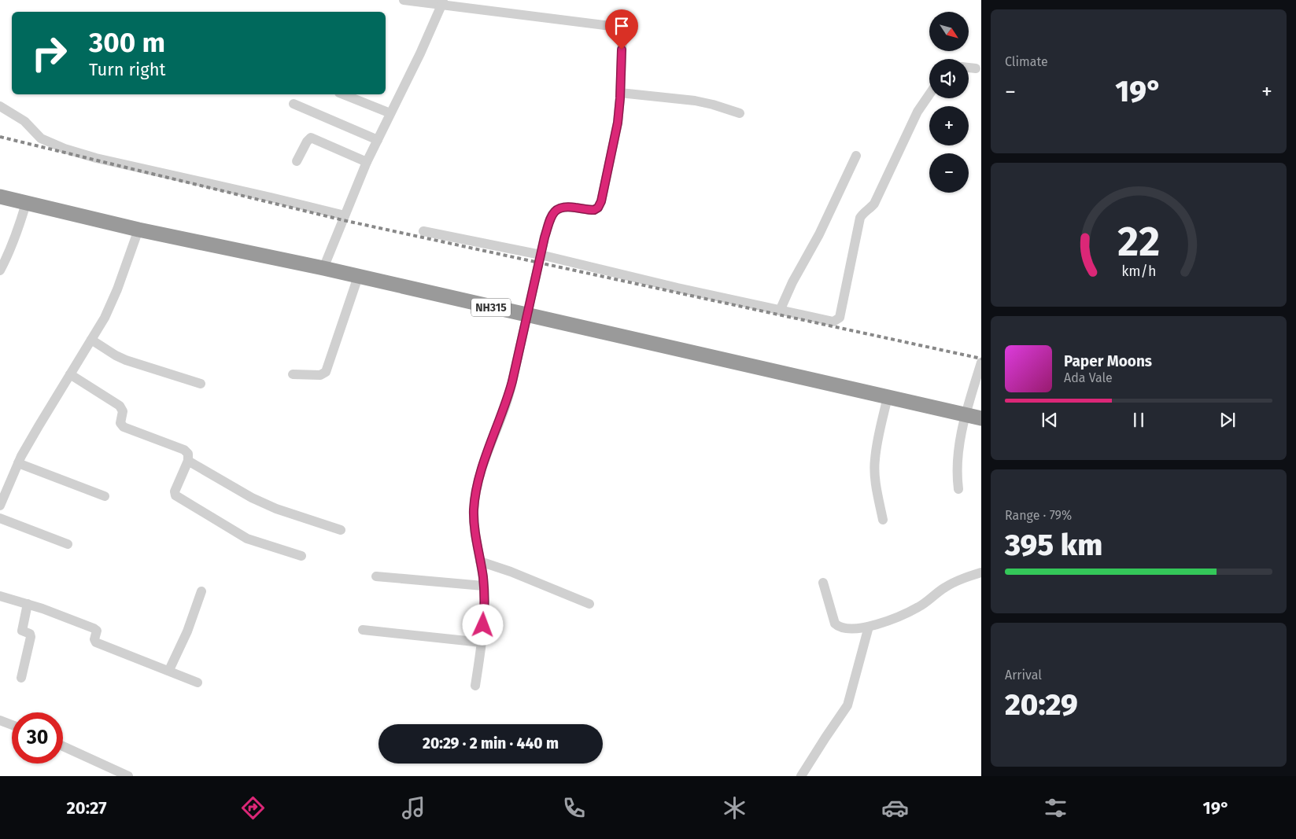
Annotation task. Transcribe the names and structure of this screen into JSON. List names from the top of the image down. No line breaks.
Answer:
{"streets":{"highway":["NH315"]},"north":"bottom right","page":{"tile":["Climate",["Range · 79%","395 km"],["Arrival","20:29"]],"map_buttons":["+","−"],"turn":["300 m","Turn right"],"heat":["−","19°","+"],"song":["Paper Moons","Ada Vale"],"limit":"30","trip":"20:29 · 2 min · 440 m","tabs":["20:27","19°"],"gauge":["22","km/h"]}}
